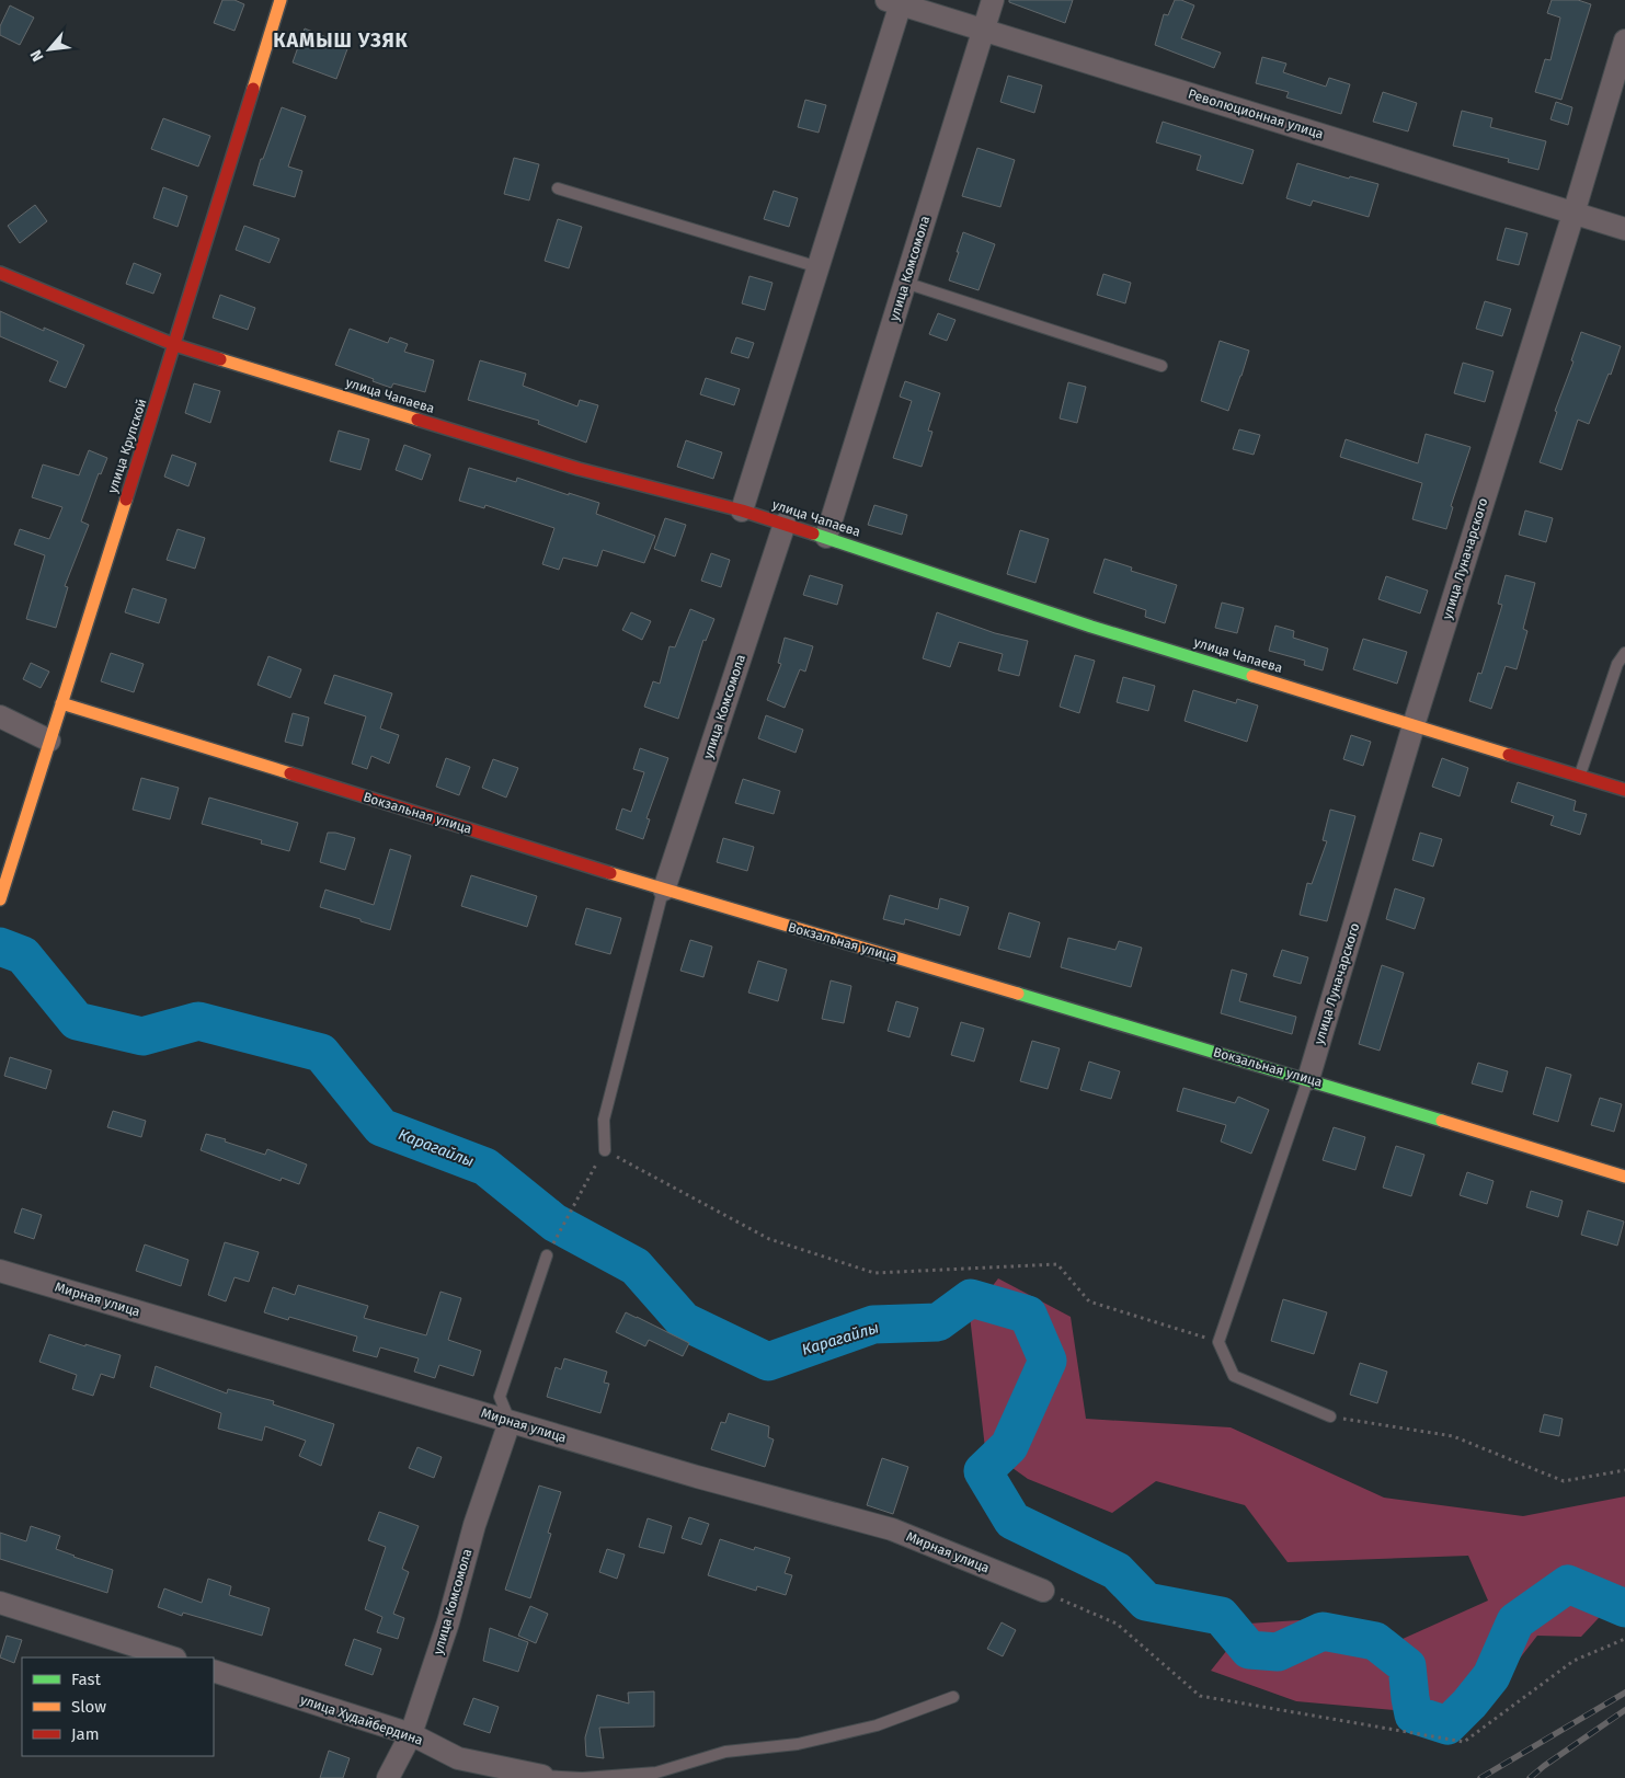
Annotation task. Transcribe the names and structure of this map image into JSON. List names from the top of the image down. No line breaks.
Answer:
{"streets":{"street":["Революционная улица","улица Комсомола","улица Чапаева","улица Крупской","улица Луначарского","Вокзальная улица","Мирная улица","улица Худайбердина"]},"crossings":[["Революционная улица","улица Комсомола"],["Революционная улица","улица Луначарского"],["улица Комсомола","улица Чапаева"],["улица Комсомола","Вокзальная улица"],["улица Комсомола","Мирная улица"],["улица Комсомола","улица Худайбердина"],["улица Чапаева","улица Крупской"],["улица Чапаева","улица Луначарского"],["улица Крупской","Вокзальная улица"],["улица Луначарского","Вокзальная улица"]],"districts":["КАМЫШ УЗЯК"],"water":["Карагайлы"],"legend":["Fast","Slow","Jam"],"north":"bottom left"}
